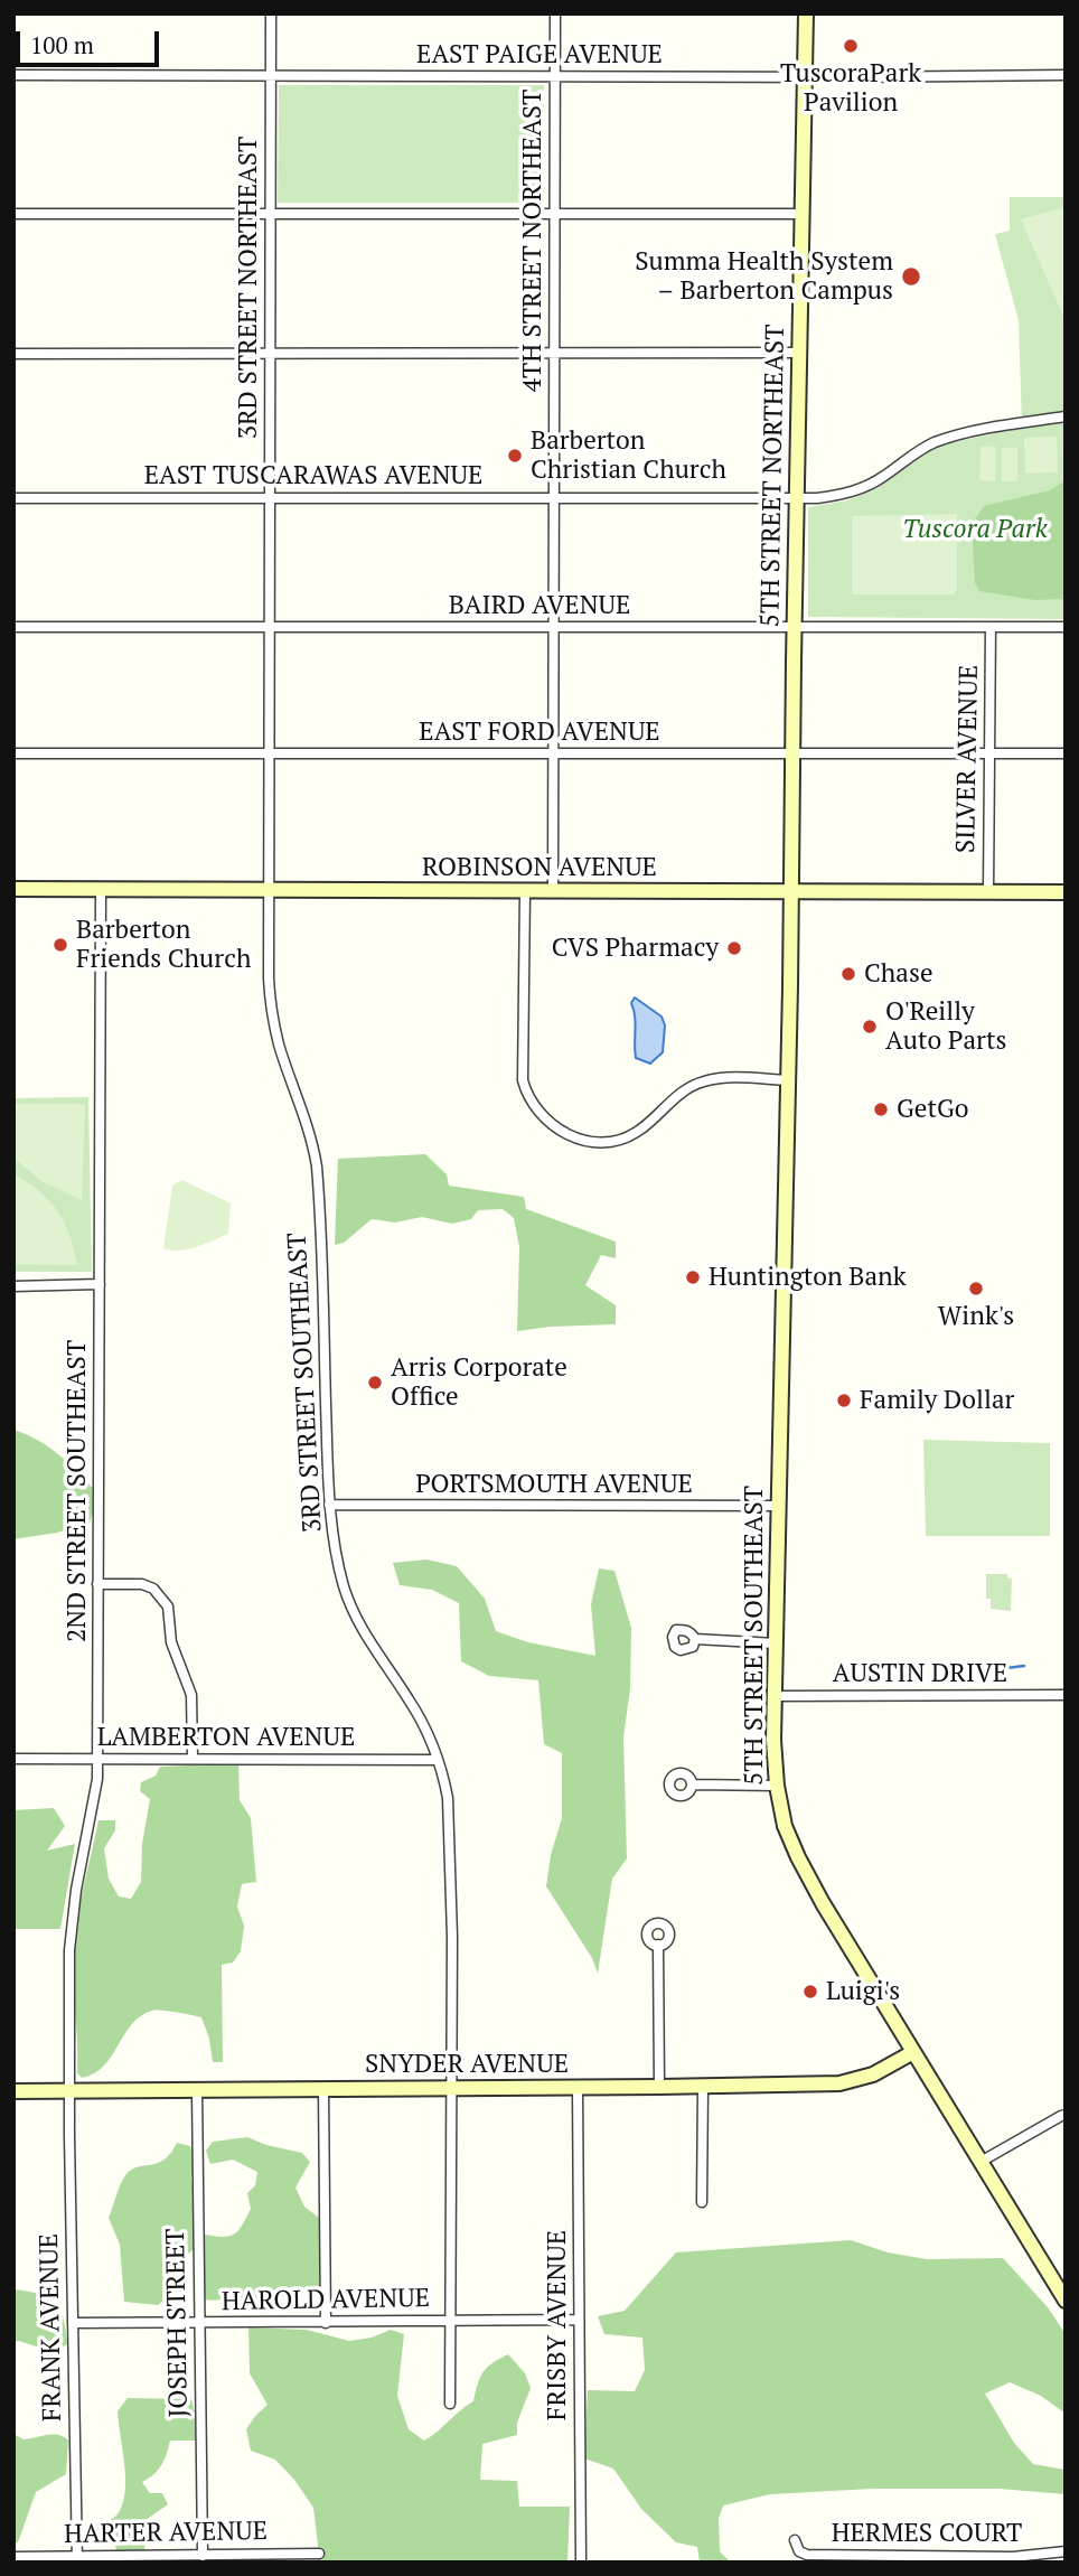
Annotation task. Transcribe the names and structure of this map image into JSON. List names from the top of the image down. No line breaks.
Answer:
{"streets":{"main road":["5TH STREET NORTHEAST","ROBINSON AVENUE","5TH STREET SOUTHEAST","SNYDER AVENUE"],"street":["EAST PAIGE AVENUE","4TH STREET NORTHEAST","3RD STREET NORTHEAST","EAST TUSCARAWAS AVENUE","BAIRD AVENUE","EAST FORD AVENUE","SILVER AVENUE","3RD STREET SOUTHEAST","PORTSMOUTH AVENUE","2ND STREET SOUTHEAST","AUSTIN DRIVE","LAMBERTON AVENUE","HAROLD AVENUE","JOSEPH STREET","FRISBY AVENUE","FRANK AVENUE","HARTER AVENUE","HERMES COURT"]},"crossings":[["EAST PAIGE AVENUE","4TH STREET NORTHEAST"],["EAST PAIGE AVENUE","3RD STREET NORTHEAST"],["EAST PAIGE AVENUE","5TH STREET NORTHEAST"],["4TH STREET NORTHEAST","EAST TUSCARAWAS AVENUE"],["4TH STREET NORTHEAST","BAIRD AVENUE"],["4TH STREET NORTHEAST","EAST FORD AVENUE"],["4TH STREET NORTHEAST","ROBINSON AVENUE"],["3RD STREET NORTHEAST","EAST TUSCARAWAS AVENUE"],["3RD STREET NORTHEAST","BAIRD AVENUE"],["3RD STREET NORTHEAST","EAST FORD AVENUE"],["3RD STREET NORTHEAST","ROBINSON AVENUE"],["3RD STREET NORTHEAST","3RD STREET SOUTHEAST"],["EAST TUSCARAWAS AVENUE","5TH STREET NORTHEAST"],["5TH STREET NORTHEAST","BAIRD AVENUE"],["5TH STREET NORTHEAST","EAST FORD AVENUE"],["5TH STREET NORTHEAST","ROBINSON AVENUE"],["5TH STREET NORTHEAST","5TH STREET SOUTHEAST"],["BAIRD AVENUE","SILVER AVENUE"],["EAST FORD AVENUE","SILVER AVENUE"],["SILVER AVENUE","ROBINSON AVENUE"],["ROBINSON AVENUE","3RD STREET SOUTHEAST"],["ROBINSON AVENUE","2ND STREET SOUTHEAST"],["ROBINSON AVENUE","5TH STREET SOUTHEAST"],["3RD STREET SOUTHEAST","PORTSMOUTH AVENUE"],["3RD STREET SOUTHEAST","LAMBERTON AVENUE"],["3RD STREET SOUTHEAST","SNYDER AVENUE"],["3RD STREET SOUTHEAST","HAROLD AVENUE"],["PORTSMOUTH AVENUE","5TH STREET SOUTHEAST"],["2ND STREET SOUTHEAST","LAMBERTON AVENUE"],["2ND STREET SOUTHEAST","SNYDER AVENUE"],["2ND STREET SOUTHEAST","FRANK AVENUE"],["5TH STREET SOUTHEAST","AUSTIN DRIVE"],["5TH STREET SOUTHEAST","SNYDER AVENUE"],["SNYDER AVENUE","JOSEPH STREET"],["SNYDER AVENUE","FRISBY AVENUE"],["SNYDER AVENUE","FRANK AVENUE"],["HAROLD AVENUE","JOSEPH STREET"],["HAROLD AVENUE","FRISBY AVENUE"],["HAROLD AVENUE","FRANK AVENUE"],["JOSEPH STREET","HARTER AVENUE"],["FRANK AVENUE","HARTER AVENUE"]],"parks":["Tuscora Park"],"places":["TuscoraPark Pavilion","Summa Health System – Barberton Campus","Barberton Christian Church","Barberton Friends Church","CVS Pharmacy","Chase","O'Reilly Auto Parts","GetGo","Huntington Bank","Wink's","Arris Corporate Office","Family Dollar","Luigi's"],"scale_bar":"100 m"}
